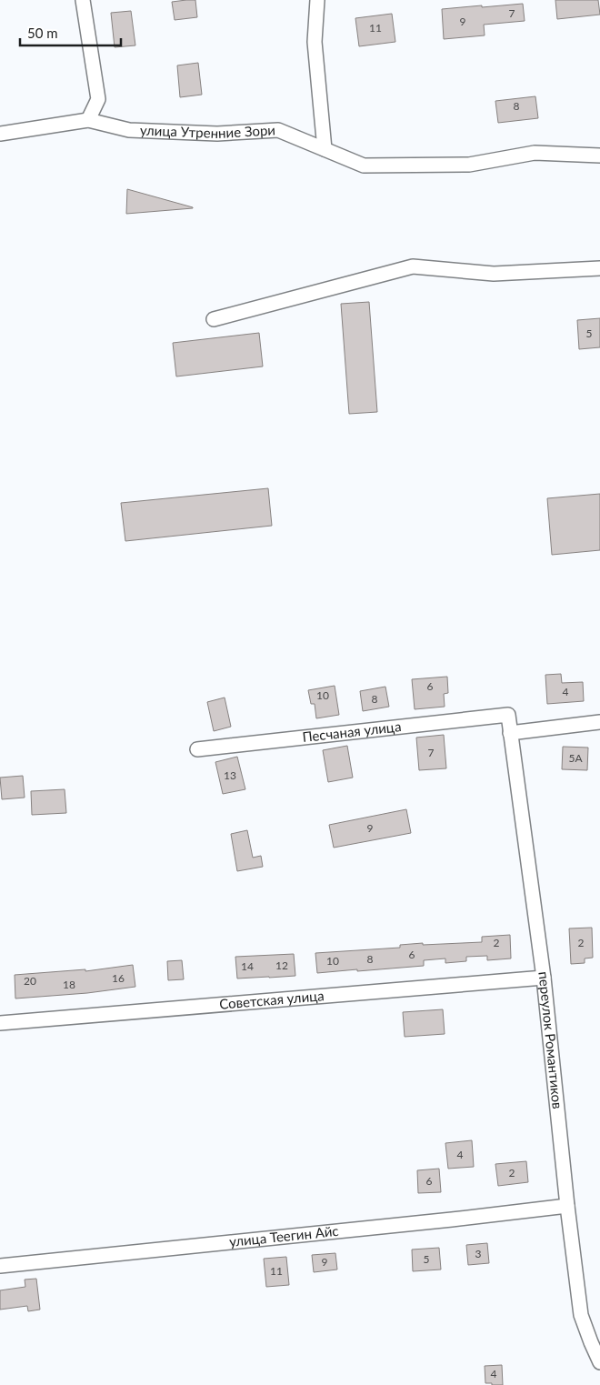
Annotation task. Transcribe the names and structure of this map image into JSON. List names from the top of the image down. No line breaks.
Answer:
{"streets":{"street":["улица Утренние Зори","Песчаная улица","Советская улица","переулок Романтиков","улица Теегин Айс"]},"crossings":[["Песчаная улица","переулок Романтиков"],["Советская улица","переулок Романтиков"],["переулок Романтиков","улица Теегин Айс"]],"house_numbers":["7","9","11","8","5","6","4","10","8","7","5А","13","9","2","2","6","8","10","12","14","16","20","18","4","2","6","3","5","9","11","4"],"scale_bar":"50 m"}
